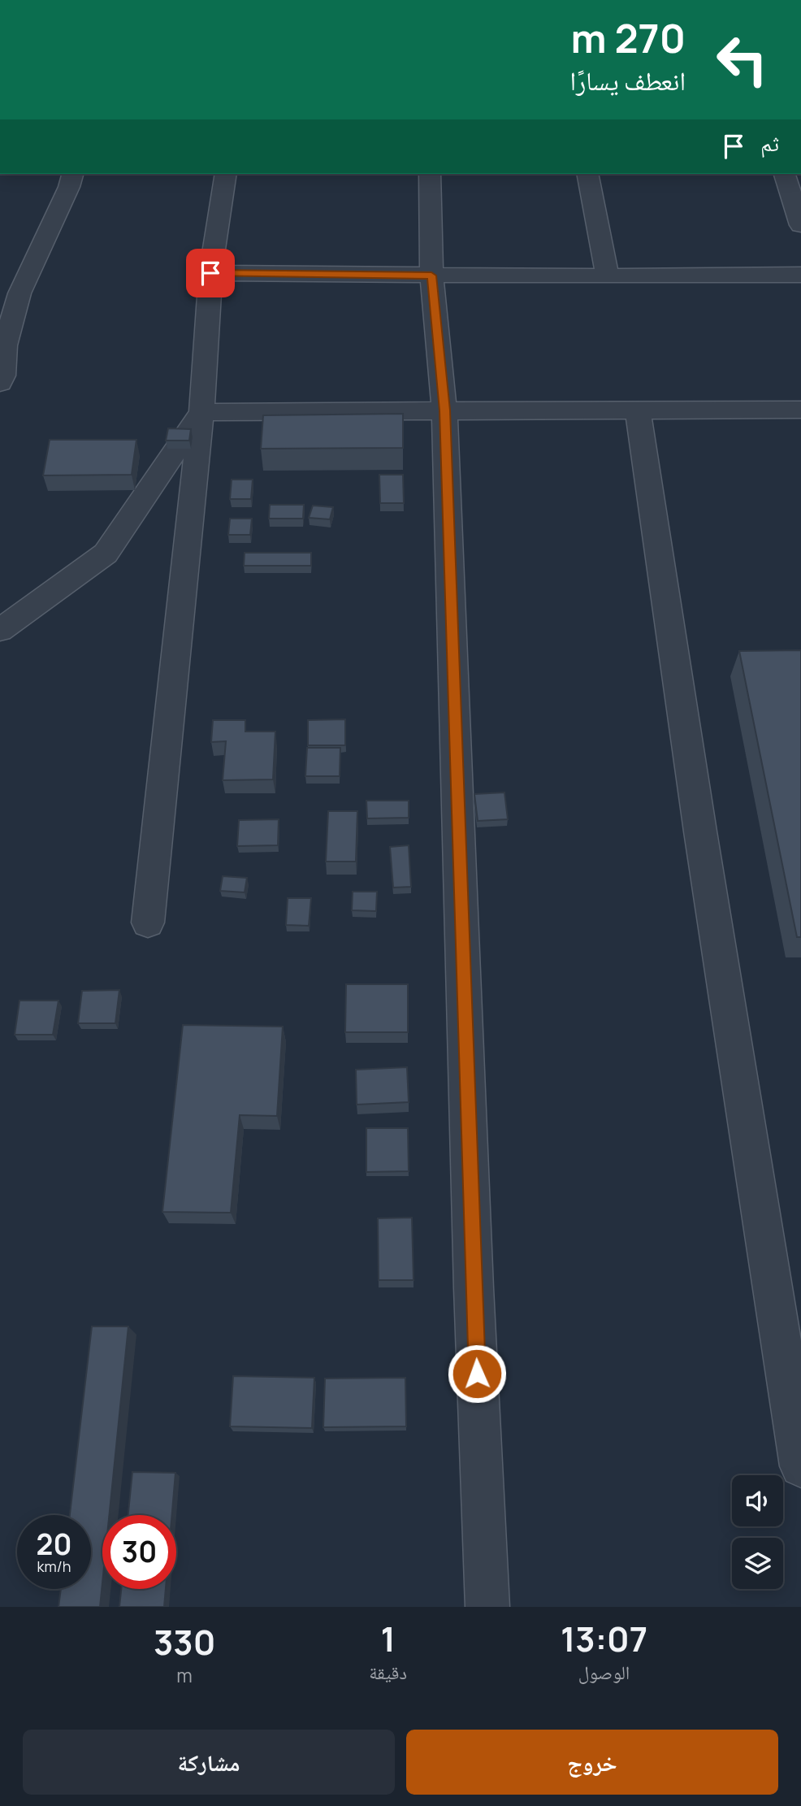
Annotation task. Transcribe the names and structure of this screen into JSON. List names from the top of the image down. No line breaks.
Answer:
{"page":{"turn":["270 m","انعطف يسارًا"],"then":"ثم","speed":"20 km/h","limit":"30","eta":["13:07","الوصول","1","دقيقة","330","m"],"buttons":["خروج","مشاركة"]}}
